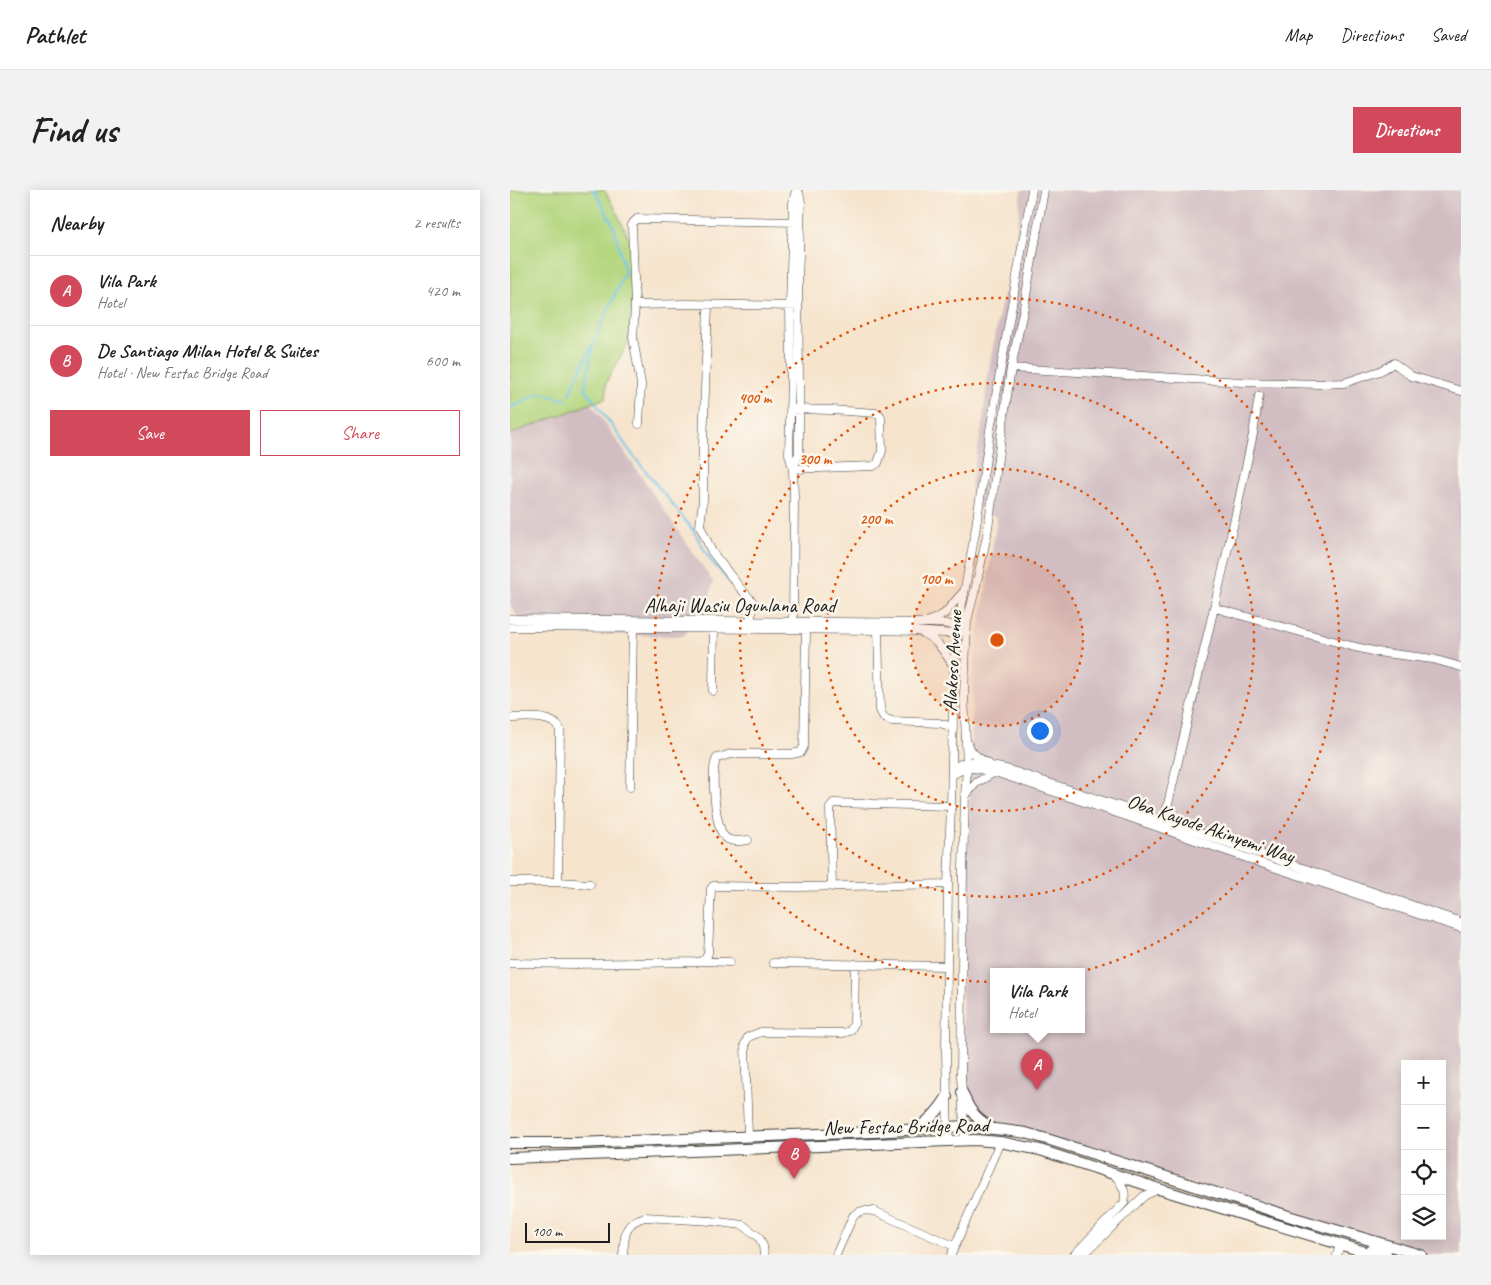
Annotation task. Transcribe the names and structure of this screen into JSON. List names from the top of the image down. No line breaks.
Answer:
{"streets":{"main road":["New Festac Bridge Road"],"street":["Alhaji Wasiu Ogunlana Road","Alakoso Avenue","Oba Kayode Akinyemi Way"]},"crossings":[["Alhaji Wasiu Ogunlana Road","Alakoso Avenue"],["Alakoso Avenue","Oba Kayode Akinyemi Way"],["Alakoso Avenue","New Festac Bridge Road"]],"scale_bar":"100 m","page":{"header":"Pathlet","nav":["Map","Directions","Saved"],"buttons":["Directions",["Save","Share"]],"title":"Find us","heading":["Nearby","2 results"],"list":[{"mark":"A","name":"Vila Park","note":"Hotel","value":"420 m"},{"mark":"B","name":"De Santiago Milan Hotel & Suites","note":"Hotel · New Festac Bridge Road","value":"600 m"}],"popup":["Vila Park","Hotel"],"pins":["A","B"],"map_buttons":["+","−"],"scale":"100 m"},"rings":["400 m","300 m","200 m","100 m"]}
